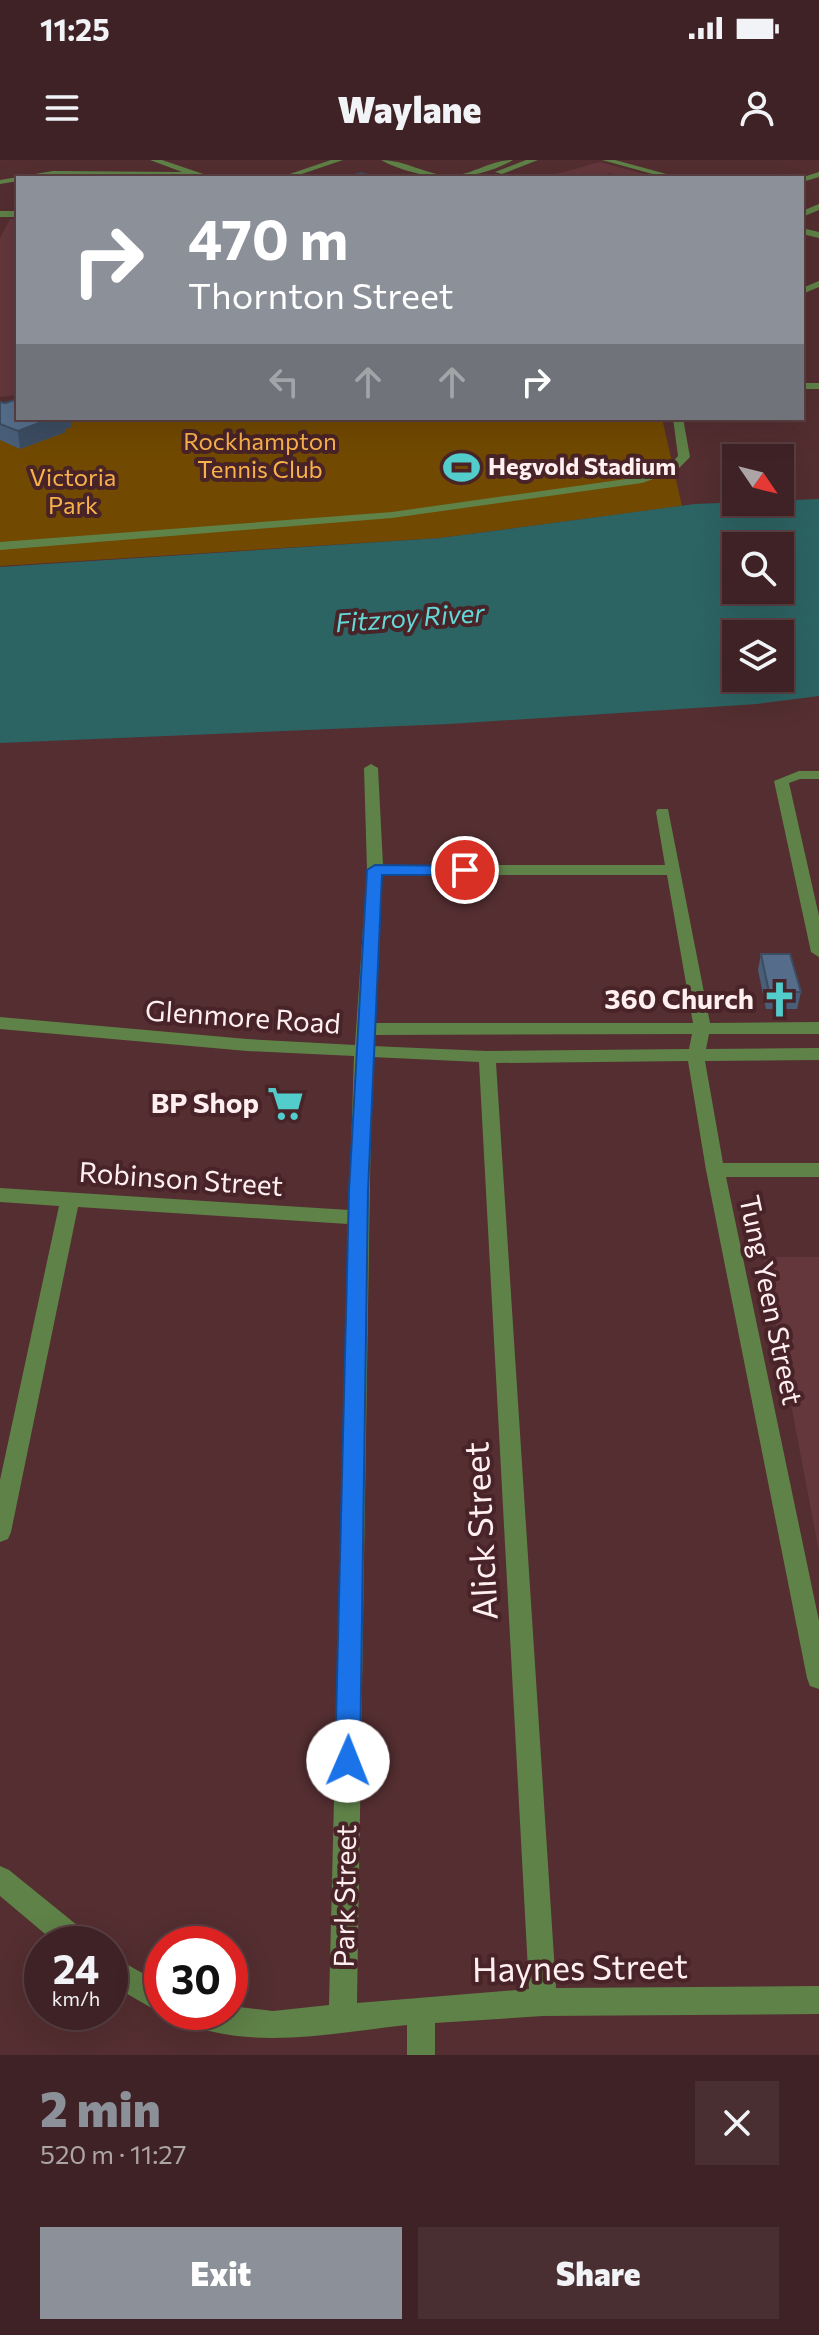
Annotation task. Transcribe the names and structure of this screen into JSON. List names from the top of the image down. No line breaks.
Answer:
{"streets":{"street":["Glenmore Road","Robinson Street","Tung Yeen Street","Alick Street","Park Street","Haynes Street"]},"crossings":[["Glenmore Road","Tung Yeen Street"],["Glenmore Road","Alick Street"],["Glenmore Road","Park Street"],["Robinson Street","Park Street"],["Alick Street","Haynes Street"],["Park Street","Haynes Street"]],"water":["Fitzroy River"],"parks":["Rockhampton Tennis Club","Victoria Park"],"places":{"sports":["Hegvold Stadium"],"church":["360 Church"],"supermarket":["BP Shop"]},"north":"bottom right","page":{"status":"11:25","header":"Waylane","turn":["470 m","Thornton Street"],"speed":"24 km/h","limit":"30","heading":["2 min","520 m · 11:27"],"buttons":["Exit","Share"]}}
